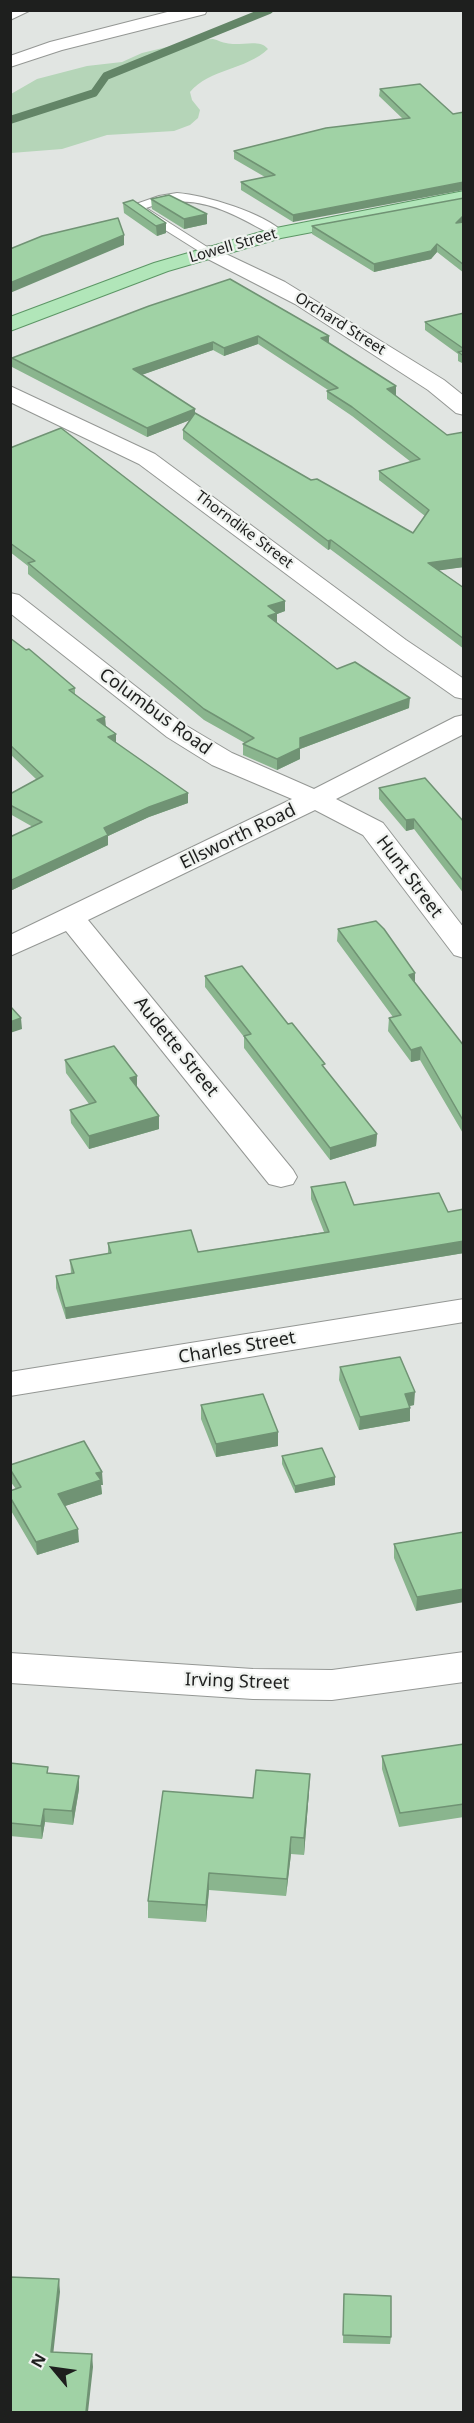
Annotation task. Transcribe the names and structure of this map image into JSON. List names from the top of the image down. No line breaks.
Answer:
{"streets":{"main road":["Lowell Street"],"street":["Orchard Street","Thorndike Street","Columbus Road","Ellsworth Road","Hunt Street","Audette Street","Charles Street","Irving Street"]},"crossings":[["Lowell Street","Orchard Street"],["Columbus Road","Ellsworth Road"],["Columbus Road","Hunt Street"],["Ellsworth Road","Hunt Street"],["Ellsworth Road","Audette Street"]],"north":"top left"}
